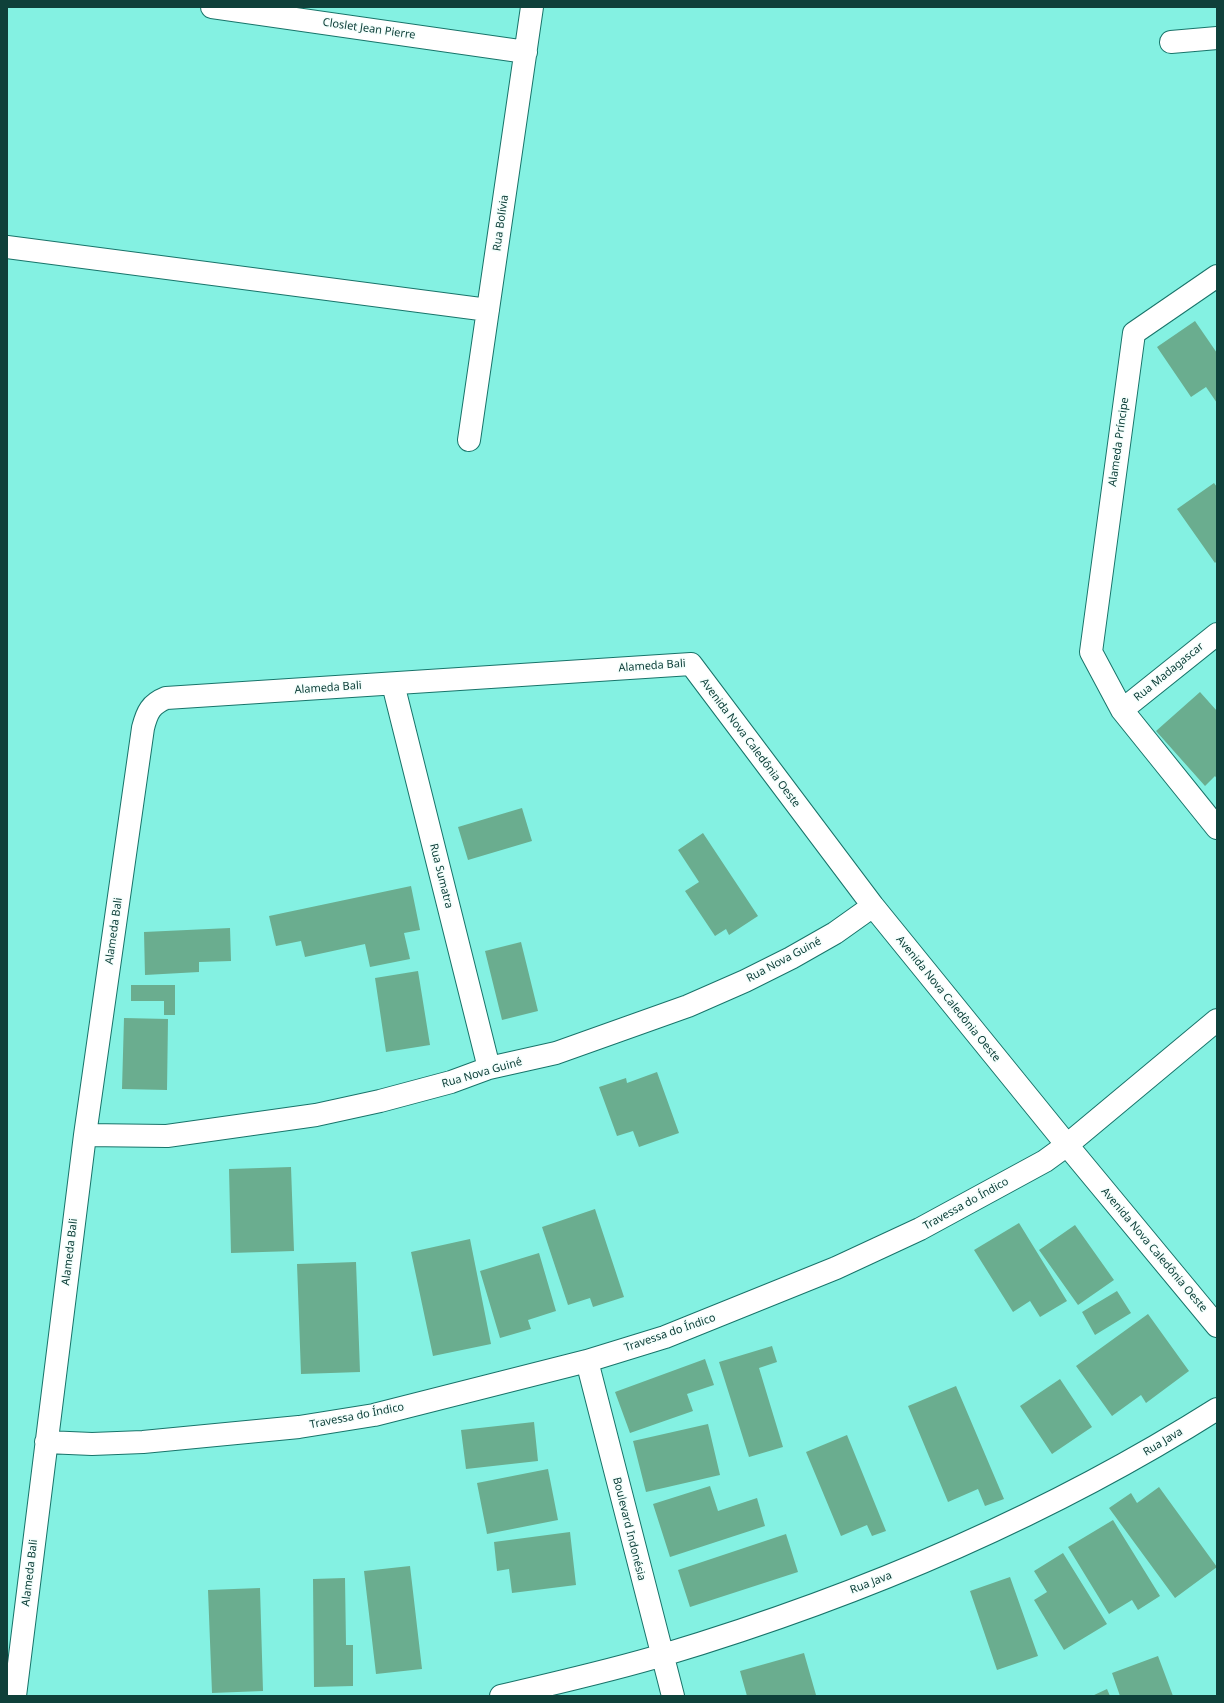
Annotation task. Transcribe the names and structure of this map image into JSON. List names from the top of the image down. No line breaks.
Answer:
{"streets":{"street":["Closlet Jean Pierre","Rua Bolívia","Alameda Príncipe","Alameda Bali","Rua Madagascar","Avenida Nova Caledônia Oeste","Rua Sumatra","Rua Nova Guiné","Travessa do Índico","Rua Java","Boulevard Indonésia"]},"crossings":[["Closlet Jean Pierre","Rua Bolívia"],["Alameda Príncipe","Rua Madagascar"],["Alameda Bali","Avenida Nova Caledônia Oeste"],["Alameda Bali","Rua Sumatra"],["Alameda Bali","Rua Nova Guiné"],["Alameda Bali","Travessa do Índico"],["Avenida Nova Caledônia Oeste","Rua Nova Guiné"],["Avenida Nova Caledônia Oeste","Travessa do Índico"],["Rua Sumatra","Rua Nova Guiné"],["Travessa do Índico","Boulevard Indonésia"],["Rua Java","Boulevard Indonésia"]]}
